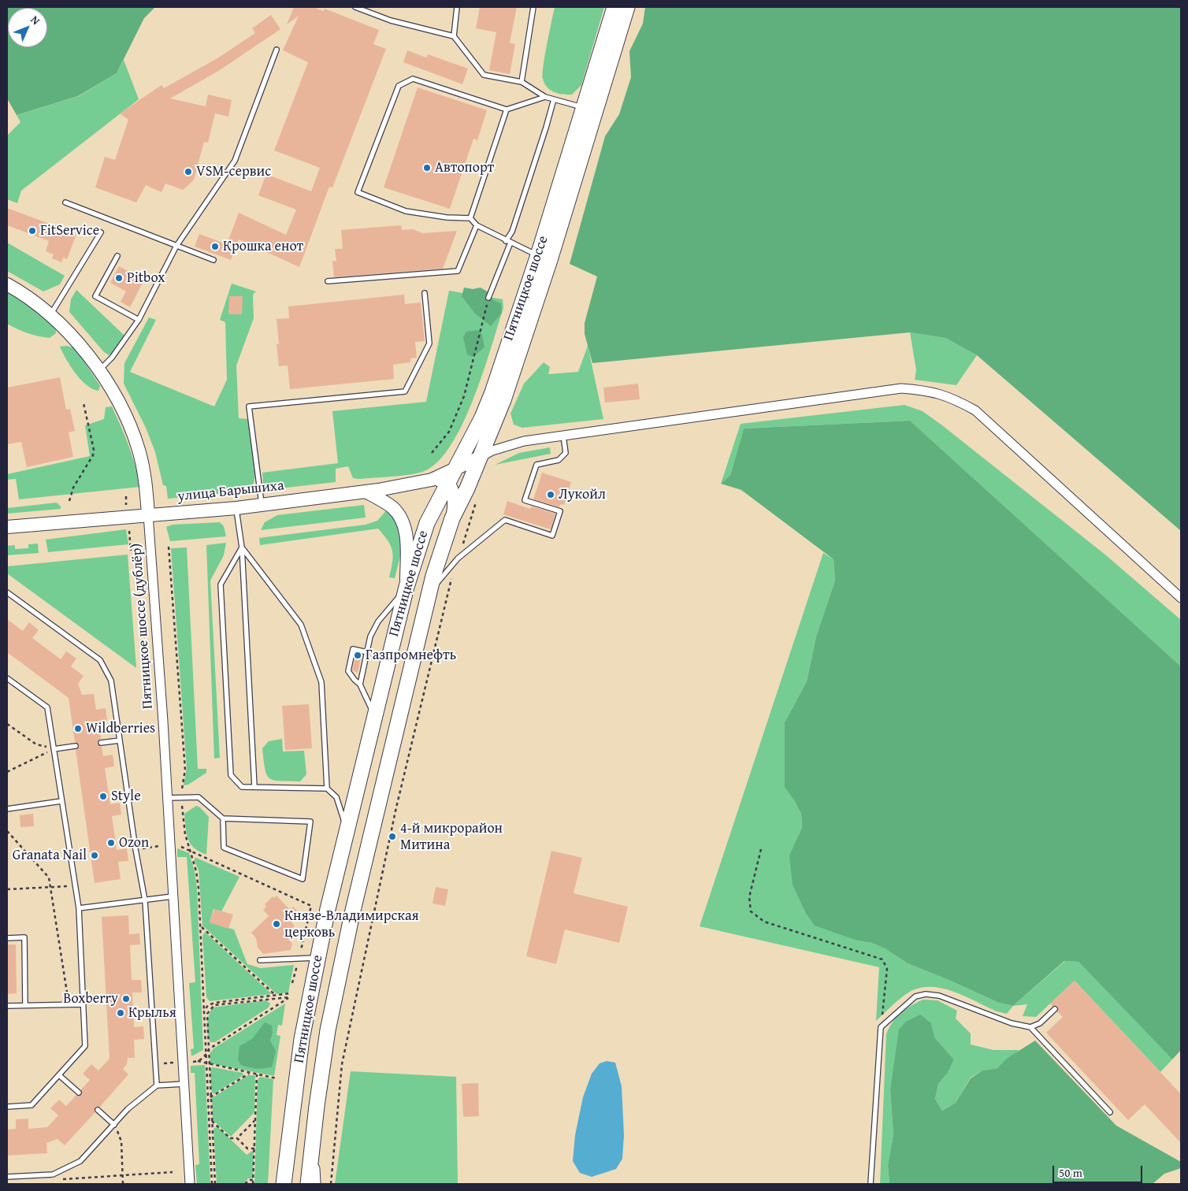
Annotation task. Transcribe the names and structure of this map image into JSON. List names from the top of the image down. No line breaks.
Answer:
{"streets":{"main road":["Пятницкое шоссе","улица Барышиха"],"street":["Пятницкое шоссе (дублёр)"]},"crossings":[["Пятницкое шоссе","улица Барышиха"],["улица Барышиха","Пятницкое шоссе (дублёр)"]],"places":["Автопорт","VSM-сервис","FitService","Крошка енот","Pitbox","Лукойл","Газпромнефть","Wildberries","Style","4-й микрорайон Митина","Ozon","Granata Nail","Князе-Владимирская церковь","Boxberry","Крылья"],"scale_bar":"50 m","north":"top right"}
